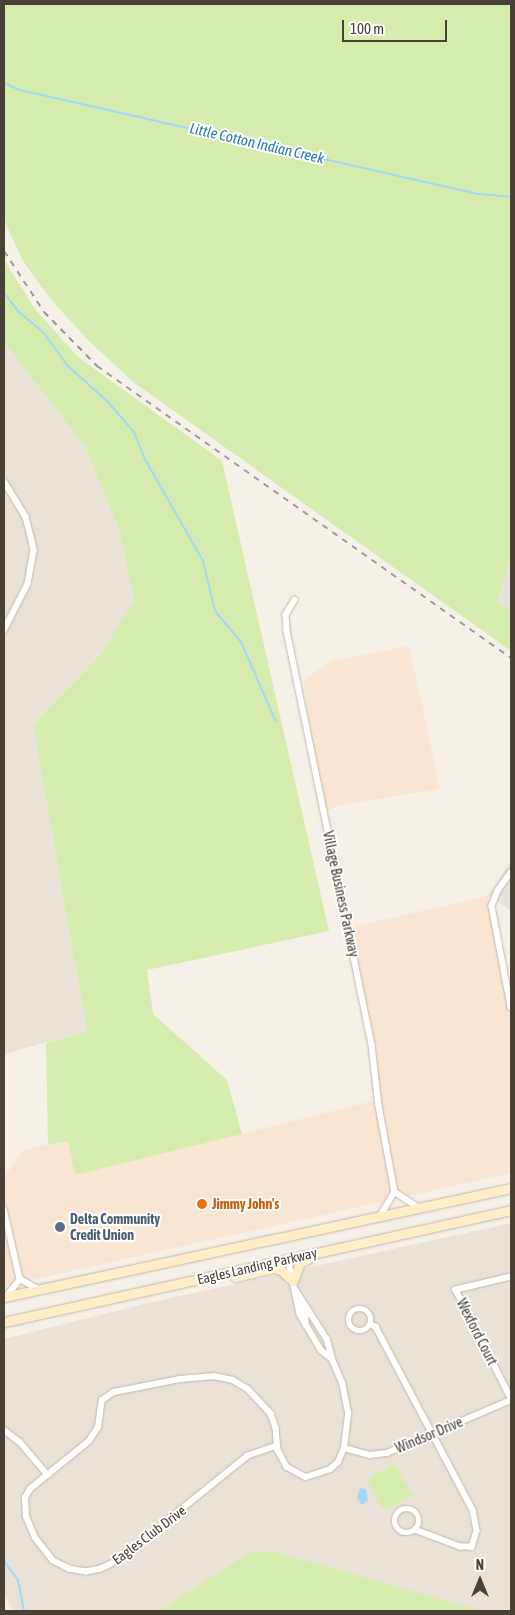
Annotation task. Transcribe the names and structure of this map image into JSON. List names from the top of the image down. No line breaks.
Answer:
{"streets":{"main road":["Eagles Landing Parkway"],"street":["Village Business Parkway","Wexford Court","Windsor Drive","Eagles Club Drive"]},"crossings":[["Wexford Court","Windsor Drive"],["Windsor Drive","Eagles Club Drive"]],"water":["Little Cotton Indian Creek"],"places":["Jimmy John's","Delta Community Credit Union"],"scale_bar":"100 m","north":"top"}
